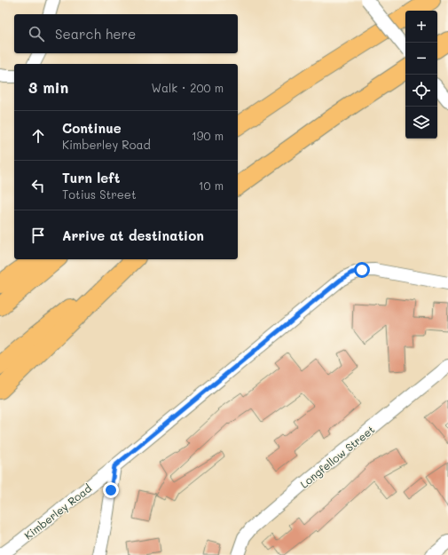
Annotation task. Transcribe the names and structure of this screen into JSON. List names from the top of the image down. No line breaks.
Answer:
{"streets":{"street":["Longfellow Street","Kimberley Road"]},"page":{"map_buttons":["+","−"],"search":"Search here","heading":["3 min","Walk · 200 m"],"list":[["Continue","Kimberley Road","190 m"],["Turn left","Totius Street","10 m"],"Arrive at destination"]}}
